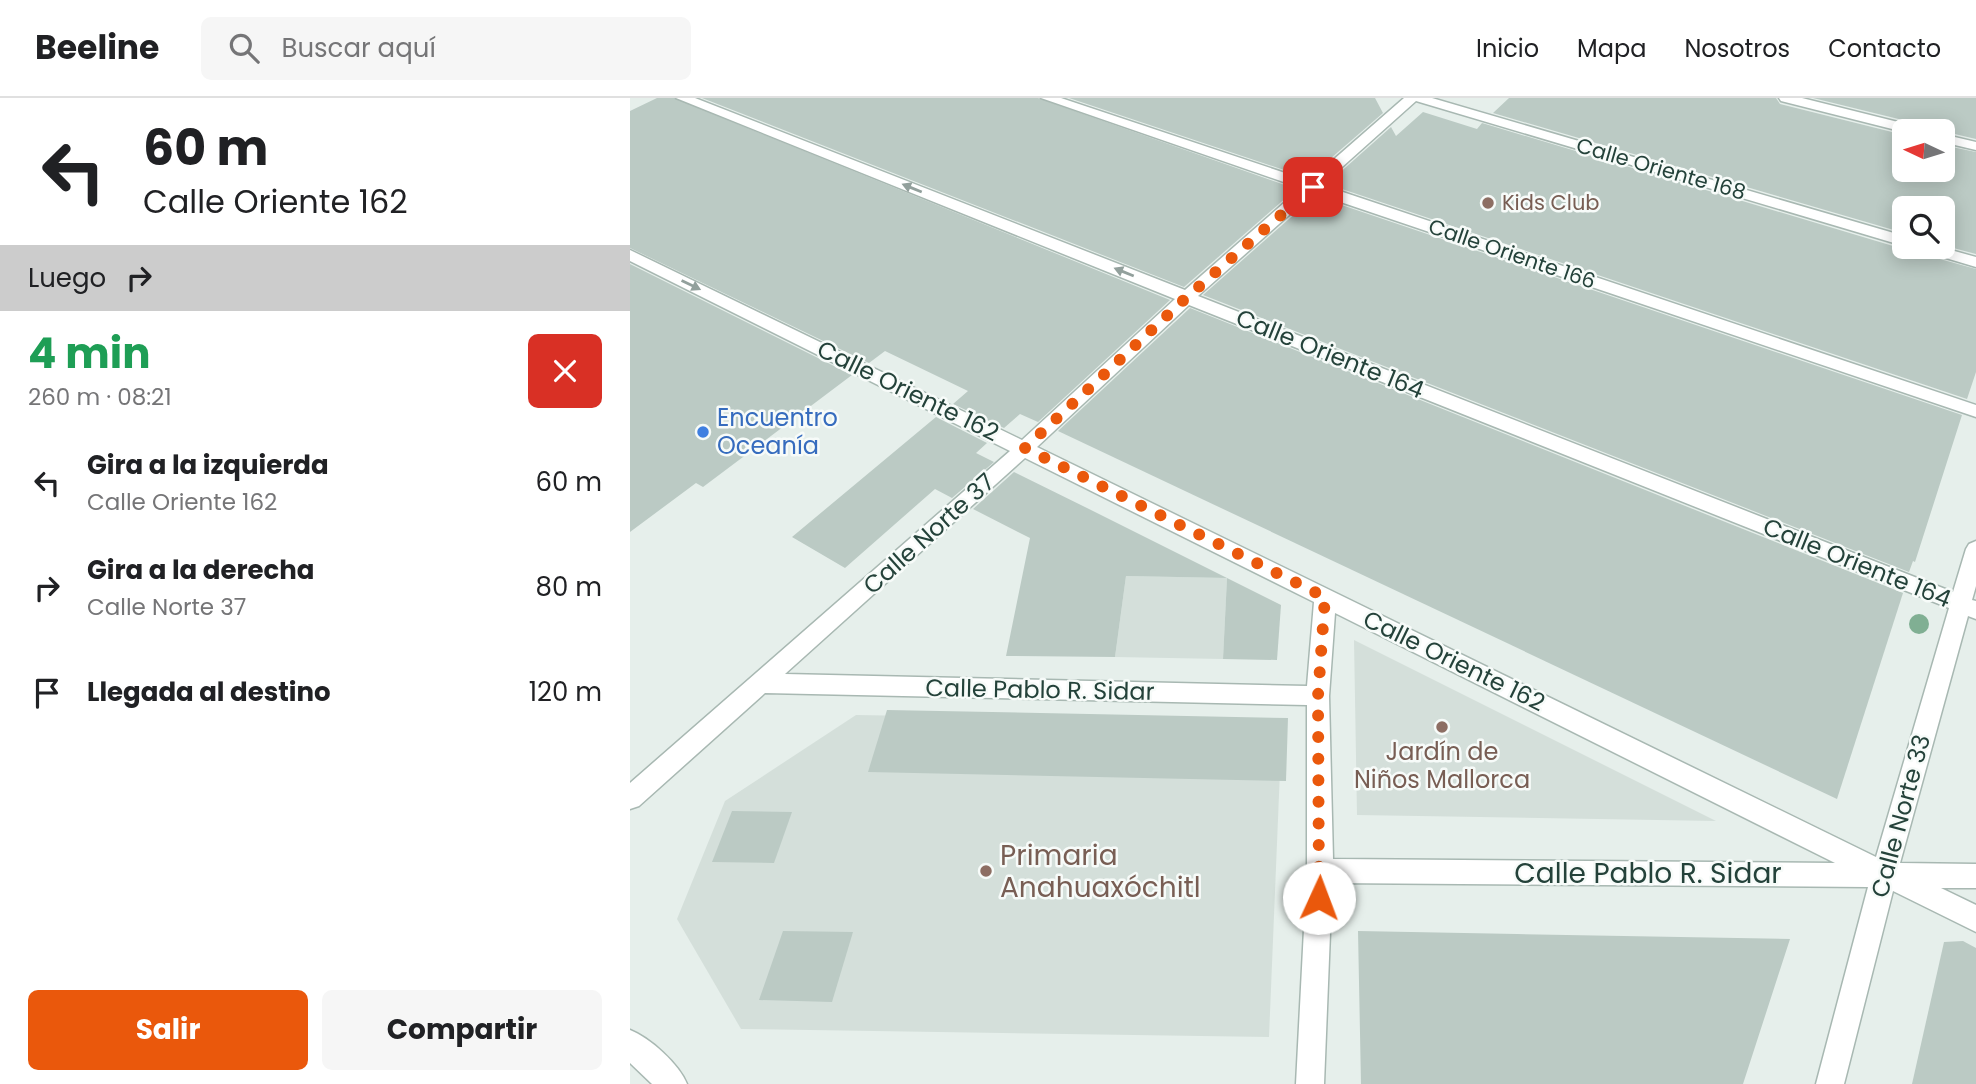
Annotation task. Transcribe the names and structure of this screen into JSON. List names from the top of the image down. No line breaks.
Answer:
{"streets":{"street":["Calle Oriente 168","Calle Oriente 166","Calle Oriente 164","Calle Oriente 162","Calle Norte 37","Calle Pablo R. Sidar","Calle Norte 33"]},"crossings":[["Calle Oriente 166","Calle Norte 37"],["Calle Oriente 164","Calle Norte 37"],["Calle Oriente 164","Calle Norte 33"],["Calle Oriente 162","Calle Norte 37"],["Calle Oriente 162","Calle Pablo R. Sidar"],["Calle Oriente 162","Calle Norte 33"],["Calle Norte 37","Calle Pablo R. Sidar"],["Calle Pablo R. Sidar","Calle Norte 33"]],"one_way":["Calle Oriente 164"],"places":["Kids Club","Encuentro Oceanía","Jardín de Niños Mallorca","Primaria Anahuaxóchitl"],"north":"left","page":{"header":"Beeline","search":"Buscar aquí","nav":["Inicio","Mapa","Nosotros","Contacto"],"turn":["60 m","Calle Oriente 162"],"then":"Luego","heading":["4 min","260 m · 08:21"],"list":[{"name":"Gira a la izquierda","note":"Calle Oriente 162","value":"60 m"},{"name":"Gira a la derecha","note":"Calle Norte 37","value":"80 m"},{"name":"Llegada al destino","value":"120 m"}],"buttons":["Salir","Compartir"]}}
